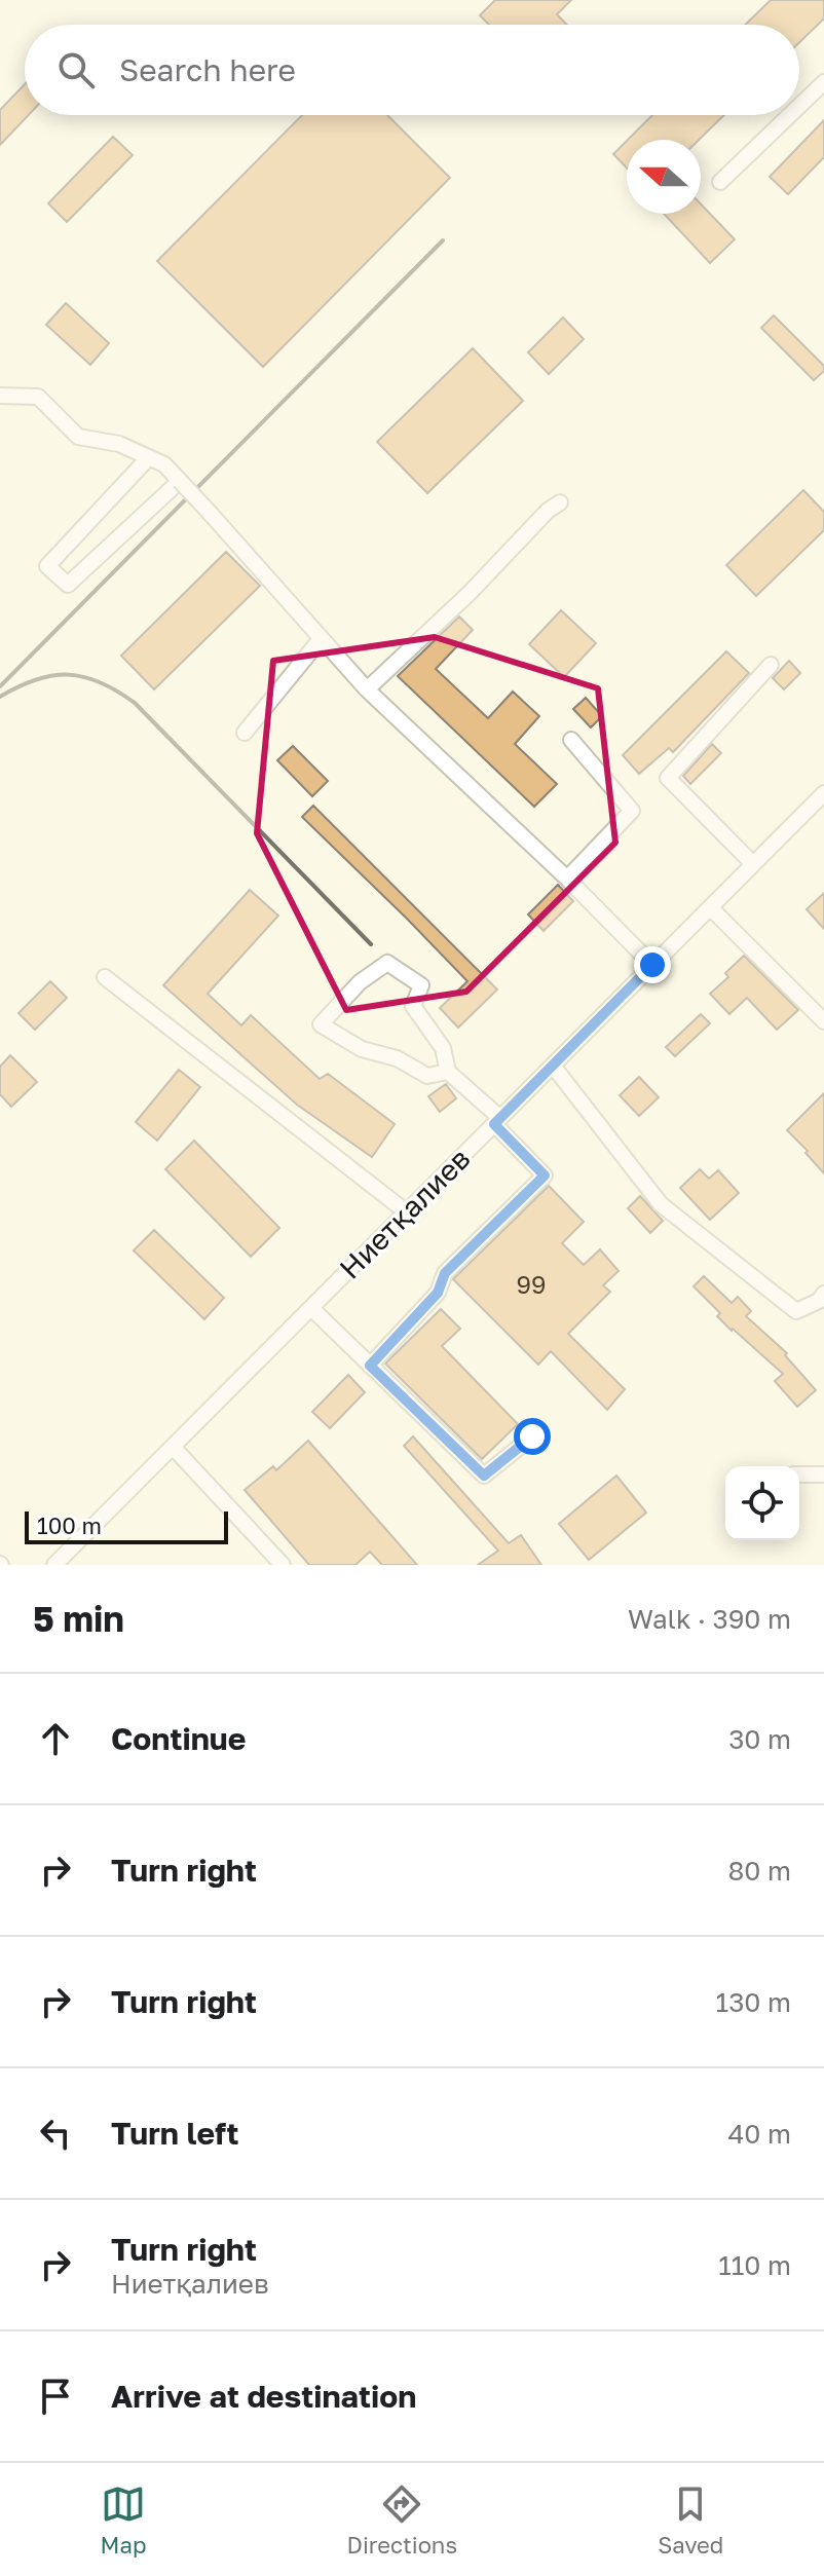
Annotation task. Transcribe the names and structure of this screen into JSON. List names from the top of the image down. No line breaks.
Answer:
{"streets":{"street":["Ниетқалиев"]},"house_numbers":["99"],"scale_bar":"100 m","north":"left","page":{"search":"Search here","scale":"100 m","heading":["5 min","Walk · 390 m"],"list":[["Continue","30 m"],["Turn right","80 m"],["Turn right","130 m"],["Turn left","40 m"],["Turn right","Ниетқалиев","110 m"],"Arrive at destination"],"nav":["Map","Directions","Saved"]}}
